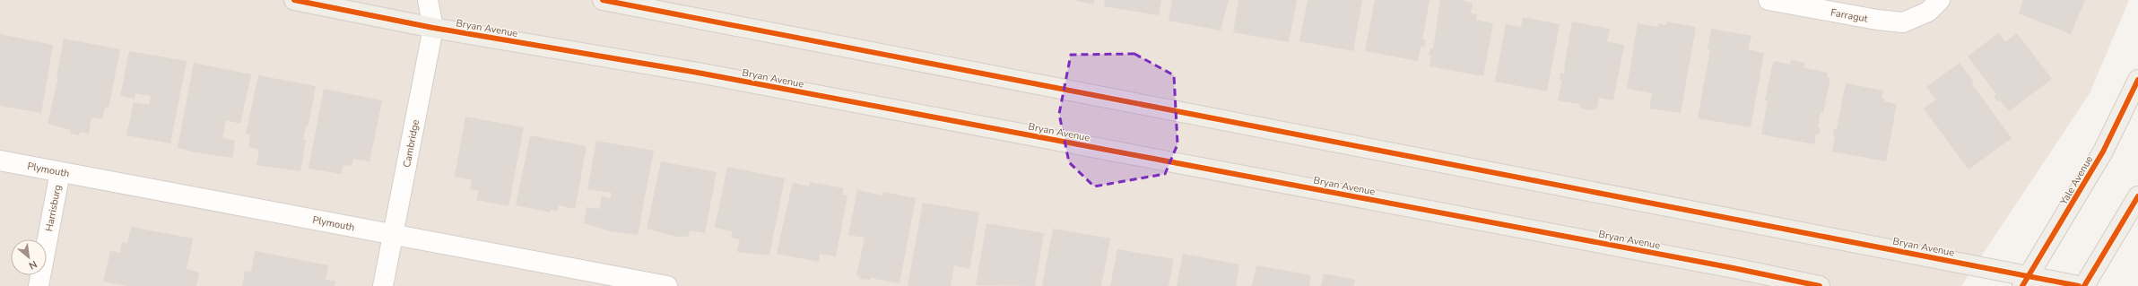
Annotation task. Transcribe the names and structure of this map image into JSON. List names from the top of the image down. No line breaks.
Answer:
{"streets":{"main road":["Bryan Avenue","Yale Avenue"],"street":["Farragut","Cambridge","Plymouth","Harrisburg"]},"crossings":[["Bryan Avenue","Cambridge"],["Bryan Avenue","Yale Avenue"],["Cambridge","Plymouth"],["Plymouth","Harrisburg"]],"north":"bottom right"}
